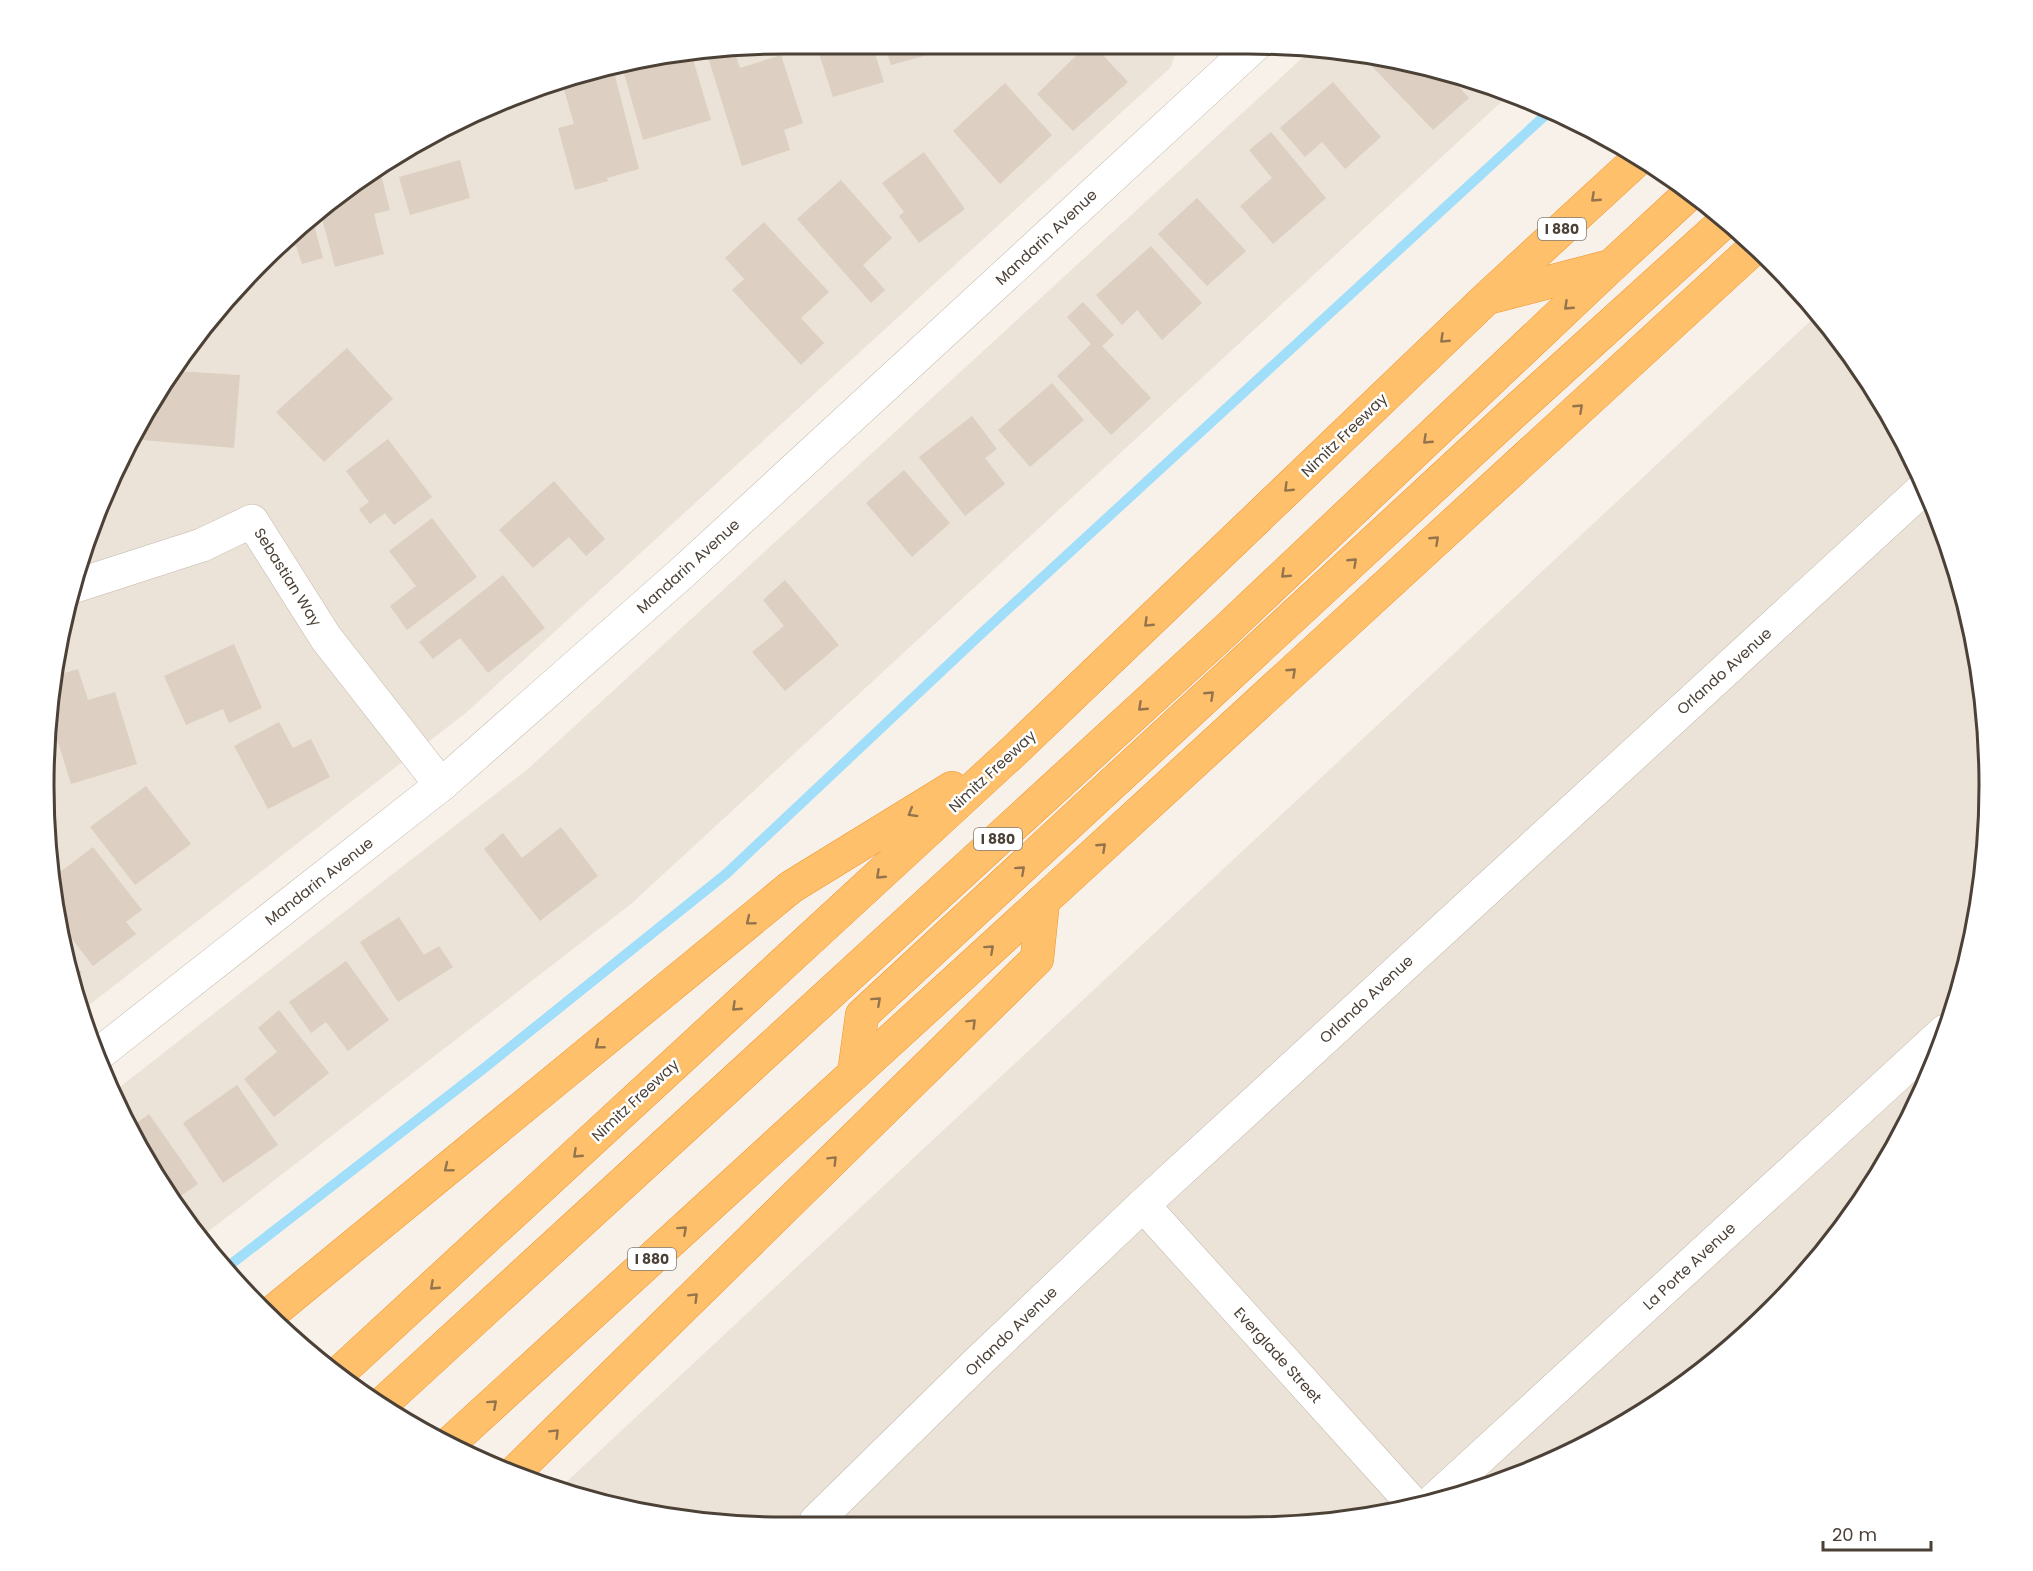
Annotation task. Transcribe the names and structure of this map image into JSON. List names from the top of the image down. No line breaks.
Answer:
{"streets":{"highway":["I 880","Nimitz Freeway"],"street":["Mandarin Avenue","Sebastian Way","Orlando Avenue","La Porte Avenue","Everglade Street"]},"crossings":[["Mandarin Avenue","Sebastian Way"],["Orlando Avenue","Everglade Street"]],"scale_bar":"20 m"}
